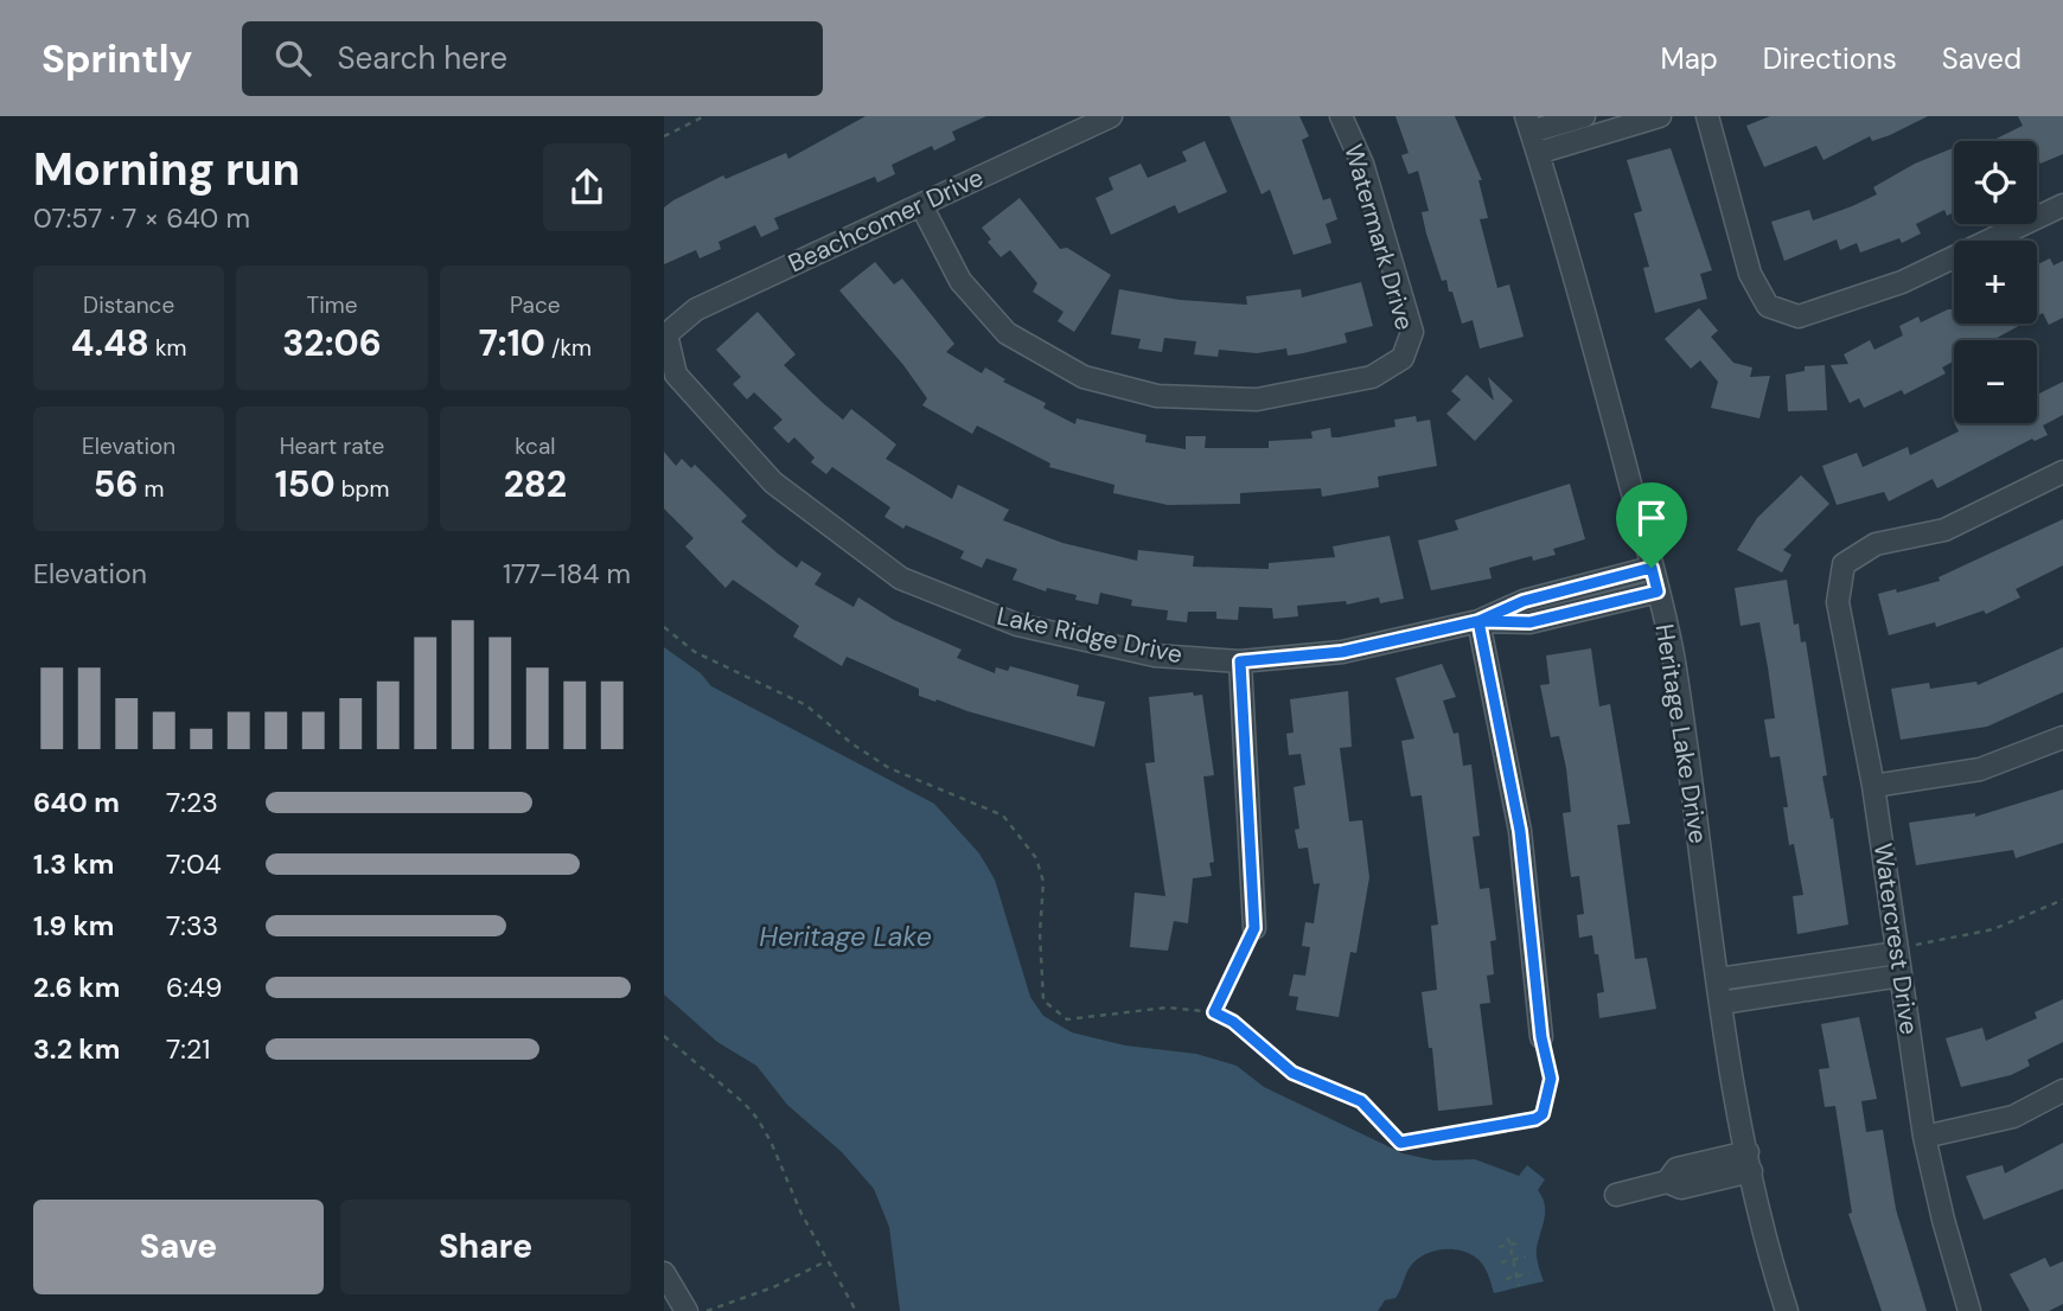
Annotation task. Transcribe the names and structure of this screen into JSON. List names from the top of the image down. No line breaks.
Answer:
{"streets":{"street":["Beachcomer Drive","Watermark Drive","Lake Ridge Drive","Heritage Lake Drive","Watercrest Drive"]},"crossings":[["Beachcomer Drive","Watermark Drive"],["Beachcomer Drive","Lake Ridge Drive"],["Lake Ridge Drive","Heritage Lake Drive"]],"water":["Heritage Lake"],"page":{"header":"Sprintly","search":"Search here","nav":["Map","Directions","Saved"],"heading":["Morning run","07:57 · 7 × 640 m"],"map_buttons":["+","−"],"stats":[["Distance","4.48 km"],["Time","32:06"],["Pace","7:10 /km"],["Elevation","56 m"],["Heart rate","150 bpm"],["kcal","282"]],"chart":["Elevation","177–184 m"],"list":[{"name":"640 m","note":"7:23"},{"name":"1.3 km","note":"7:04"},{"name":"1.9 km","note":"7:33"},{"name":"2.6 km","note":"6:49"},{"name":"3.2 km","note":"7:21"}],"buttons":["Save","Share"]}}
